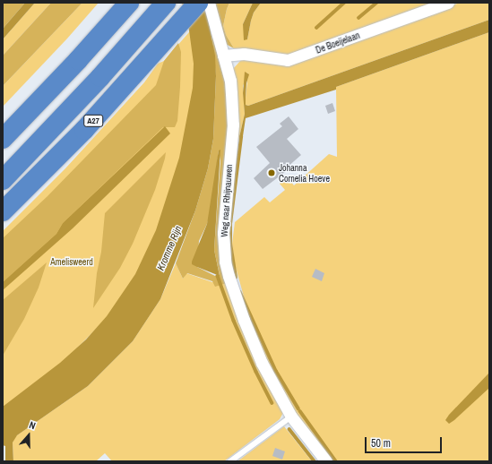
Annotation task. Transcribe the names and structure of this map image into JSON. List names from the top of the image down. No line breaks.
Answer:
{"streets":{"highway":["A27"],"street":["De Boeijelaan","Weg naar Rhijnauwen"]},"crossings":[["De Boeijelaan","Weg naar Rhijnauwen"]],"water":["Kromme Rijn"],"parks":["Amelisweerd"],"places":["Johanna Cornelia Hoeve"],"scale_bar":"50 m","north":"top"}
